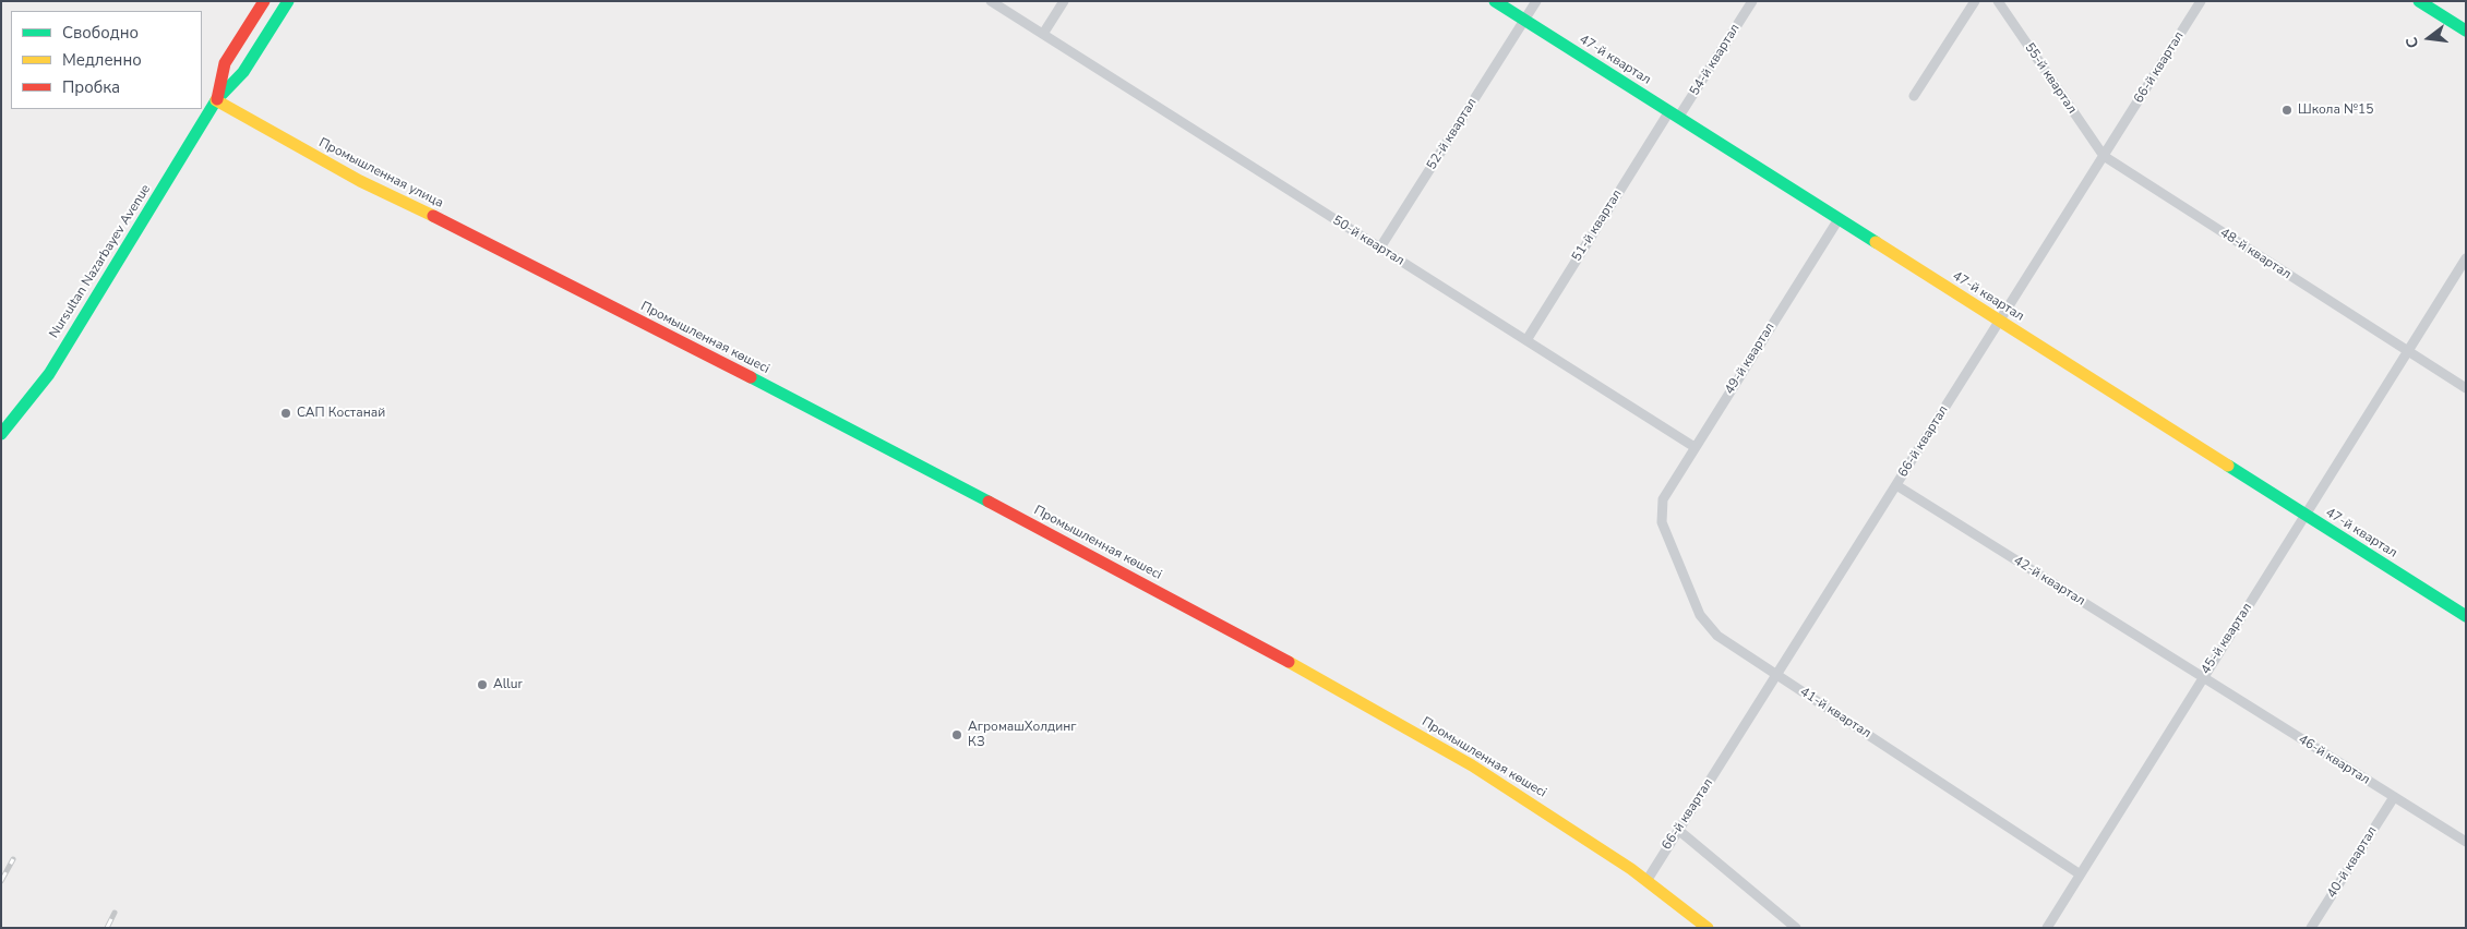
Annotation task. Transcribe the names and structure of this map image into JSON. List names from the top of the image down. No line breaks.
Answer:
{"streets":{"street":["47-й квартал","54-й квартал","66-й квартал","55-й квартал","52-й квартал","Промышленная улица","51-й квартал","50-й квартал","48-й квартал","Nursultan Nazarbayev Avenue","Промышленная көшесі","49-й квартал","42-й квартал","45-й квартал","41-й квартал","46-й квартал","40-й квартал"]},"crossings":[["47-й квартал","54-й квартал"],["47-й квартал","66-й квартал"],["47-й квартал","52-й квартал"],["47-й квартал","51-й квартал"],["47-й квартал","49-й квартал"],["47-й квартал","45-й квартал"],["54-й квартал","51-й квартал"],["66-й квартал","55-й квартал"],["66-й квартал","48-й квартал"],["66-й квартал","Промышленная көшесі"],["66-й квартал","42-й квартал"],["66-й квартал","41-й квартал"],["55-й квартал","48-й квартал"],["52-й квартал","50-й квартал"],["Промышленная улица","Nursultan Nazarbayev Avenue"],["Промышленная улица","Промышленная көшесі"],["51-й квартал","50-й квартал"],["50-й квартал","49-й квартал"],["48-й квартал","45-й квартал"],["49-й квартал","41-й квартал"],["42-й квартал","45-й квартал"],["42-й квартал","46-й квартал"],["45-й квартал","41-й квартал"],["45-й квартал","46-й квартал"],["46-й квартал","40-й квартал"]],"places":["Школа №15","САП Костанай","Allur","АгромашХолдинг КЗ"],"legend":["Свободно","Медленно","Пробка"],"north":"left"}
